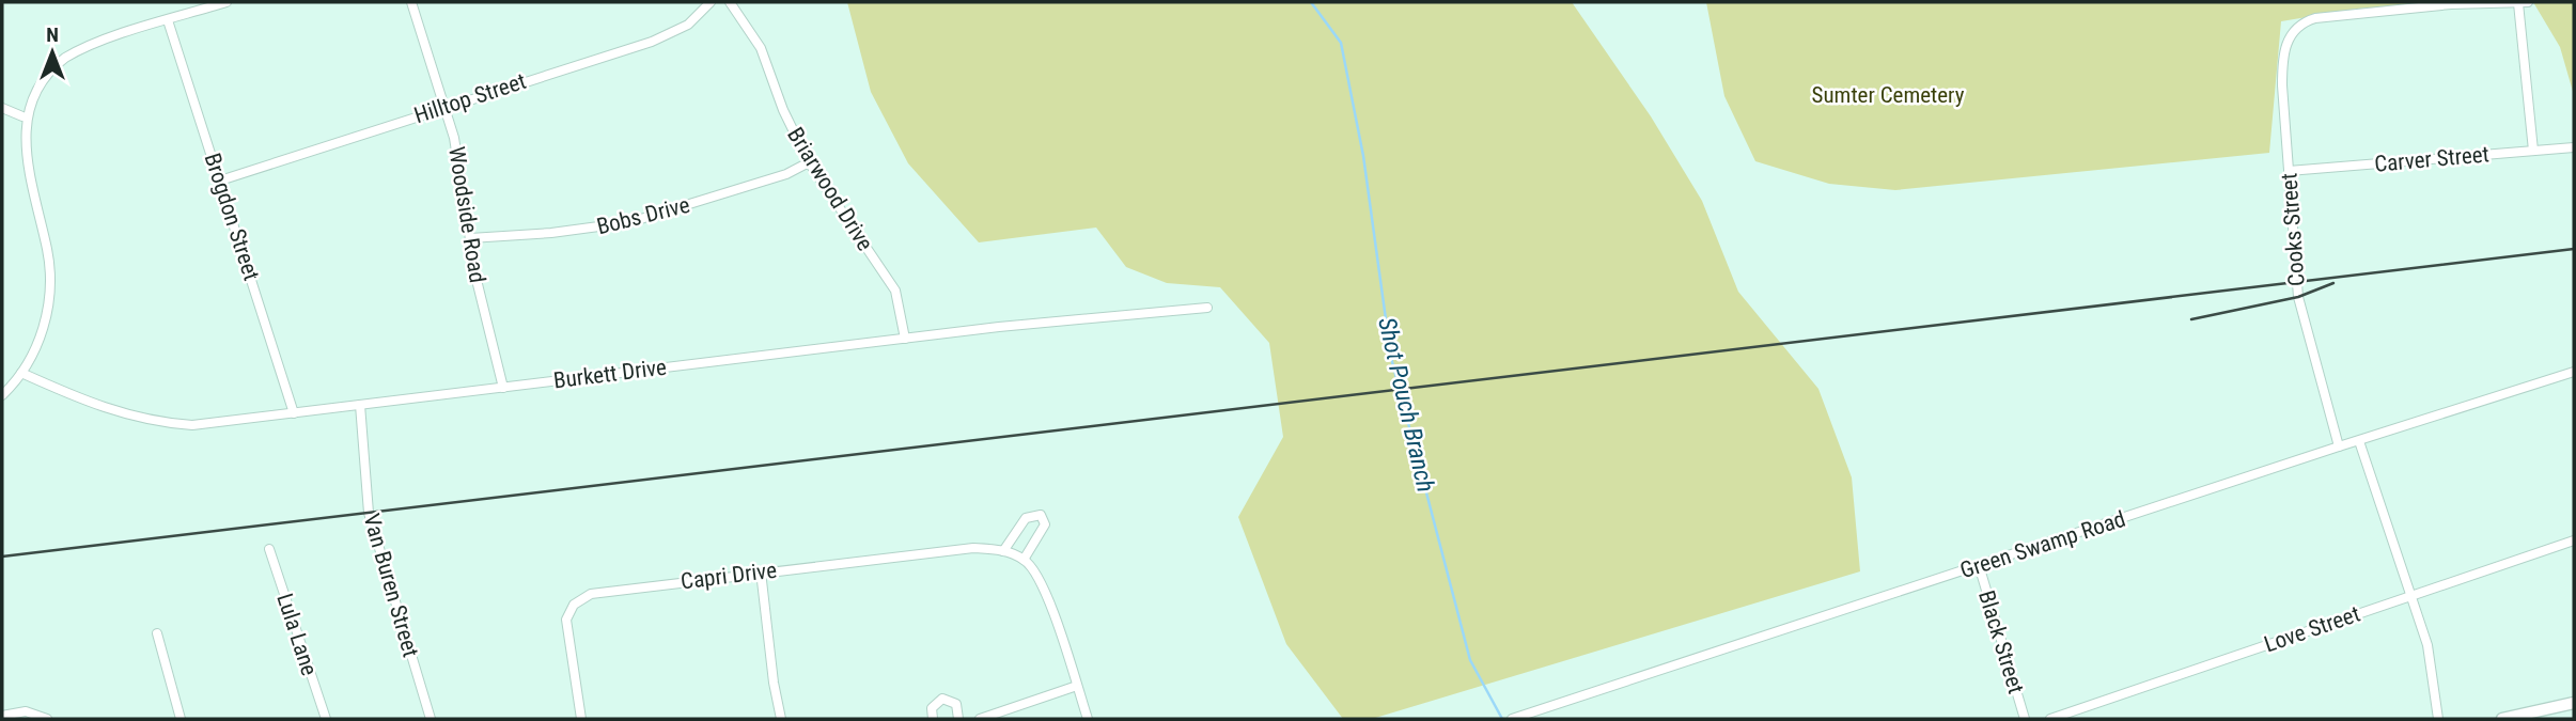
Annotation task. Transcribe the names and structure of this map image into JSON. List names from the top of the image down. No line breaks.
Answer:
{"streets":{"street":["Hilltop Street","Carver Street","Briarwood Drive","Woodside Road","Bobs Drive","Brogdon Street","Cooks Street","Burkett Drive","Green Swamp Road","Capri Drive","Van Buren Street","Love Street","Lula Lane","Black Street"]},"crossings":[["Hilltop Street","Woodside Road"],["Hilltop Street","Brogdon Street"],["Carver Street","Cooks Street"],["Briarwood Drive","Bobs Drive"],["Briarwood Drive","Burkett Drive"],["Woodside Road","Bobs Drive"],["Woodside Road","Burkett Drive"],["Brogdon Street","Burkett Drive"],["Cooks Street","Green Swamp Road"],["Burkett Drive","Van Buren Street"],["Green Swamp Road","Black Street"]],"water":["Shot Pouch Branch"],"parks":["Sumter Cemetery"],"north":"top"}
